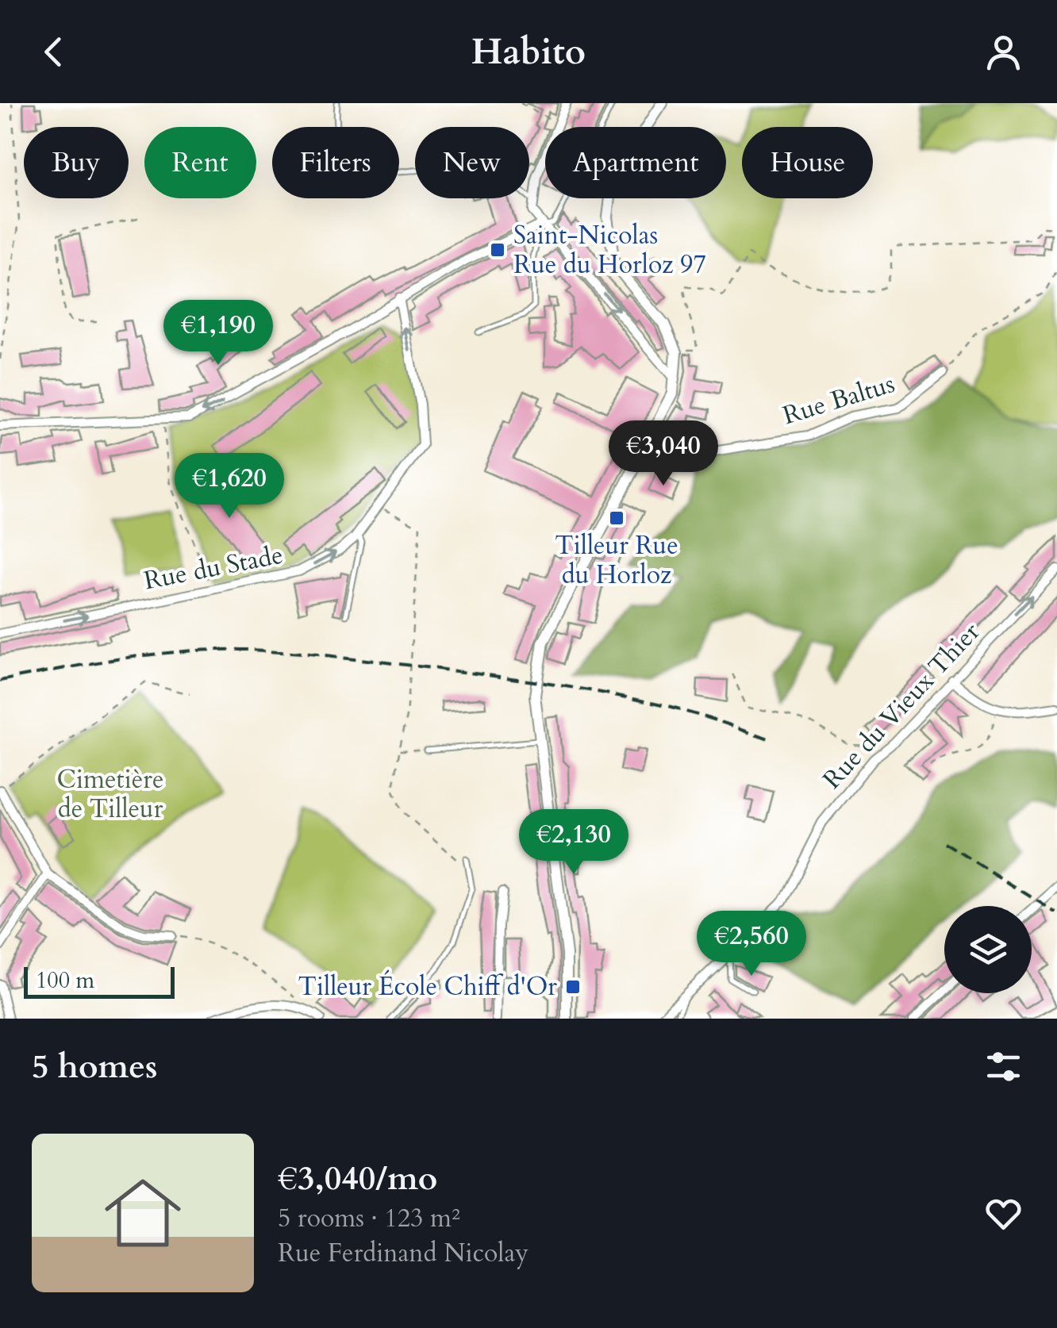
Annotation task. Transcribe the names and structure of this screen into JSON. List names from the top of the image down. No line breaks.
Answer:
{"streets":{"street":["Rue Baltus","Rue du Stade","Rue du Vieux Thier"]},"one_way":["Rue du Stade"],"parks":["Cimetière de Tilleur"],"places":{"transit":["Saint-Nicolas Rue du Horloz 97","Tilleur Rue du Horloz","Tilleur École Chiff d'Or"]},"scale_bar":"100 m","page":{"header":"Habito","chip":["Buy","Rent","Filters","New","Apartment","House"],"price":["€1,190","€3,040","€1,620","€2,130","€2,560"],"scale":"100 m","heading":"5 homes","list":[{"name":"€3,040/mo","note":"5 rooms · 123 m² · Rue Ferdinand Nicolay"}]}}
